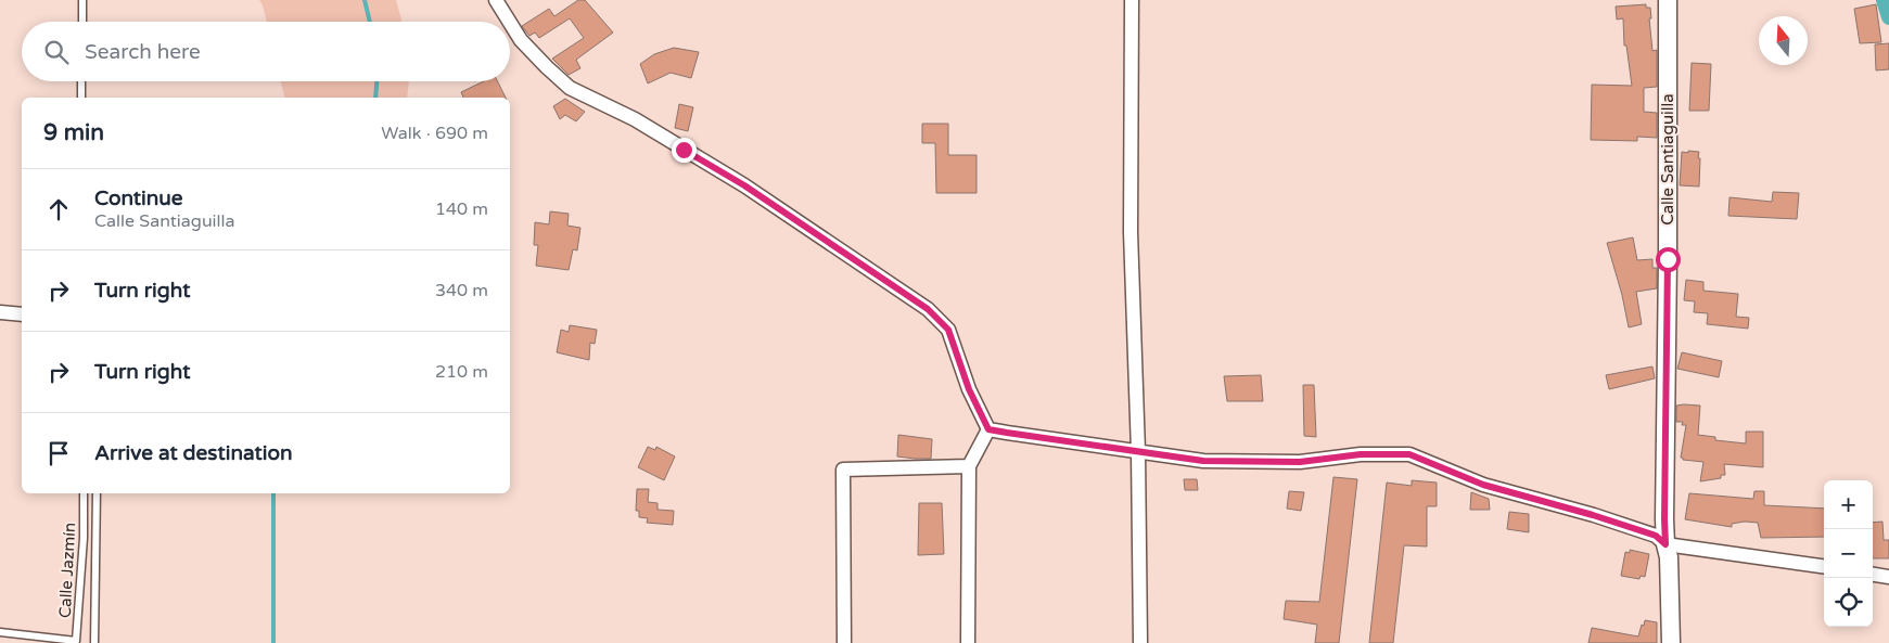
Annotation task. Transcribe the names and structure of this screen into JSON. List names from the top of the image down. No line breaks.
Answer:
{"streets":{"street":["Calle Santiaguilla"],"lane":["Calle Jazmín"]},"north":"top","page":{"search":"Search here","heading":["9 min","Walk · 690 m"],"list":[["Continue","Calle Santiaguilla","140 m"],["Turn right","340 m"],["Turn right","210 m"],"Arrive at destination"],"map_buttons":["+","−"]}}
